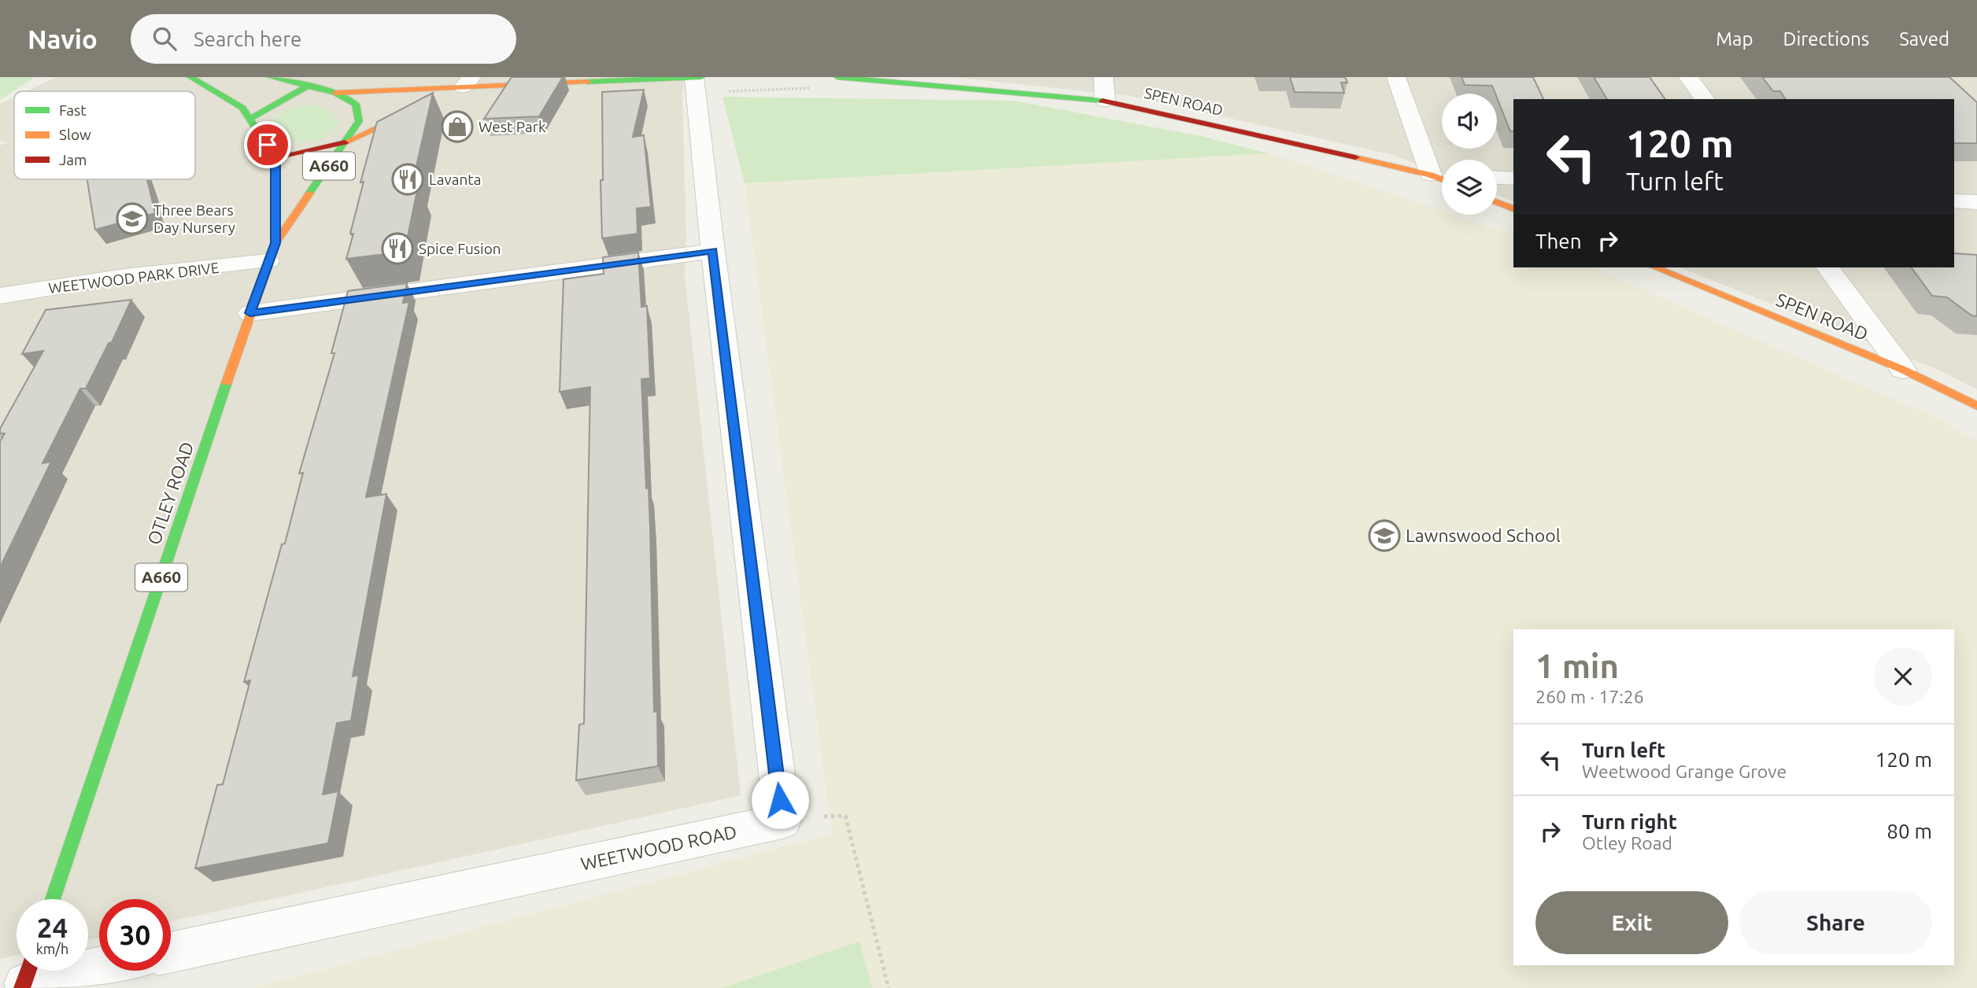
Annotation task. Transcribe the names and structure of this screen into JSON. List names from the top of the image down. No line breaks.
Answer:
{"streets":{"main road":["SPEN ROAD","A660","OTLEY ROAD"],"street":["WEETWOOD PARK DRIVE","WEETWOOD ROAD"]},"crossings":[["WEETWOOD PARK DRIVE","OTLEY ROAD"]],"places":{"shop":["West Park"],"restaurant":["Lavanta","Spice Fusion"],"school or university":["Three Bears Day Nursery","Lawnswood School"]},"legend":["Fast","Slow","Jam"],"page":{"header":"Navio","search":"Search here","nav":["Map","Directions","Saved"],"turn":["120 m","Turn left"],"then":"Then","heading":["1 min","260 m · 17:26"],"list":[{"name":"Turn left","note":"Weetwood Grange Grove","value":"120 m"},{"name":"Turn right","note":"Otley Road","value":"80 m"}],"buttons":["Exit","Share"],"speed":"24 km/h","limit":"30"}}
